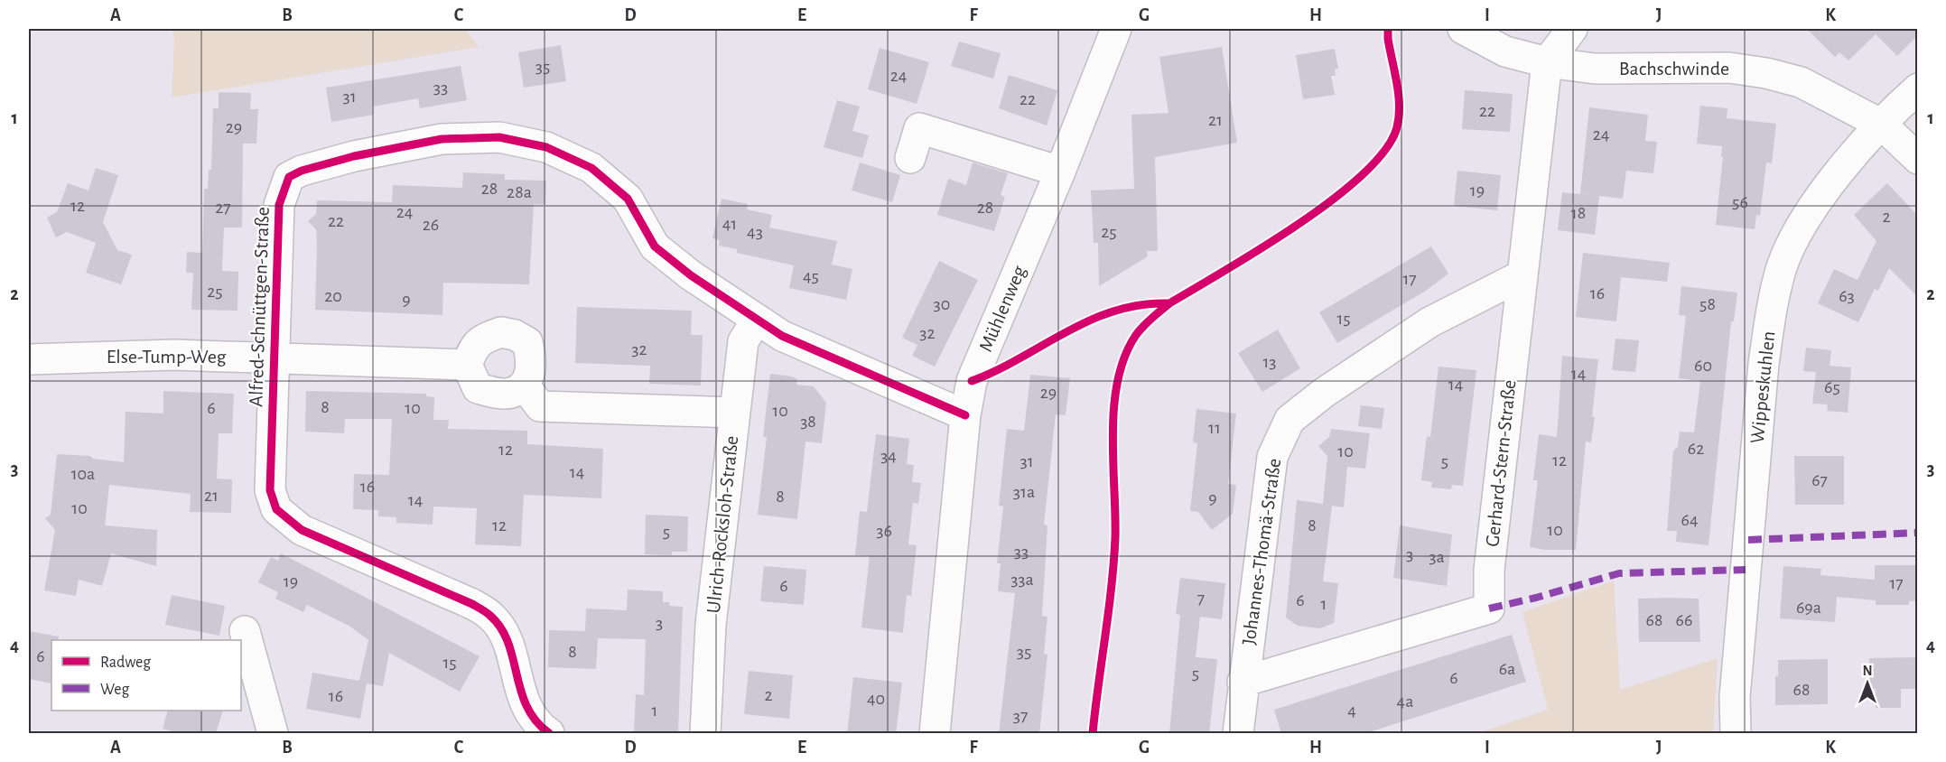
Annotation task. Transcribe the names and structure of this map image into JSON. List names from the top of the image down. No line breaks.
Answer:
{"streets":{"street":["Bachschwinde","Alfred-Schnüttgen-Straße","Mühlenweg","Else-Tump-Weg","Wippeskuhlen","Gerhard-Stern-Straße","Ulrich-Rocksloh-Straße","Johannes-Thomä-Straße"]},"crossings":[["Bachschwinde","Wippeskuhlen"],["Bachschwinde","Gerhard-Stern-Straße"],["Alfred-Schnüttgen-Straße","Mühlenweg"],["Alfred-Schnüttgen-Straße","Else-Tump-Weg"],["Alfred-Schnüttgen-Straße","Ulrich-Rocksloh-Straße"],["Gerhard-Stern-Straße","Johannes-Thomä-Straße"]],"house_numbers":["35","24","33","31","22","22","21","29","24","28","19","28a","56","12","27","28","24","18","2","22","41","26","43","25","45","17","25","16","20","63","9","30","58","15","32","32","13","60","14","14","65","29","8","6","10","10","38","11","62","12","10","34","12","31","5","14","10a","67","16","31a","21","8","9","14","10","64","12","8","10","36","5","33","3","3a","33a","19","17","6","7","6","1","69a","68","66","3","8","35","6","15","6a","5","6","68","2","16","40","4a","1","4","37"],"legend":["Radweg","Weg"],"north":"top","grid":{"columns":["A","B","C","D","E","F","G","H","I","J","K"],"rows":["1","2","3","4"]}}
